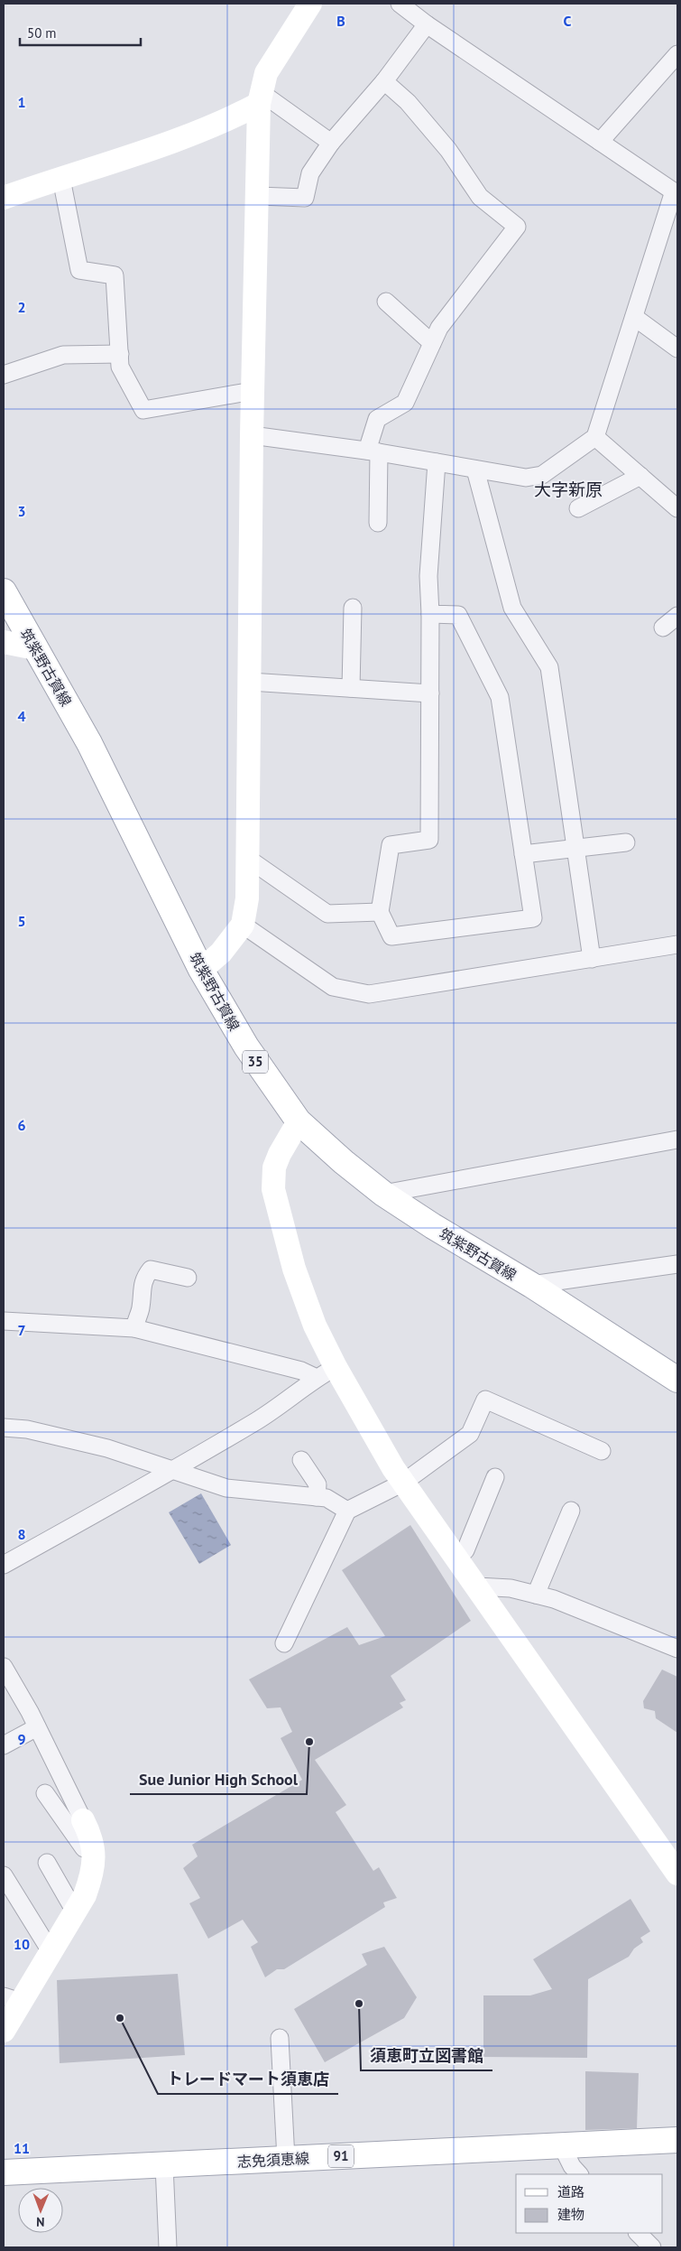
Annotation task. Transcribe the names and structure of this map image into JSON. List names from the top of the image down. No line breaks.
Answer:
{"streets":{"main road":["筑紫野古賀線","35","91","志免須恵線"]},"districts":["大字新原"],"places":["Sue Junior High School","須恵町立図書館","トレードマート須恵店"],"legend":["道路","建物"],"scale_bar":"50 m","north":"bottom","grid":{"columns":["B","C"],"rows":["1","2","3","4","5","6","7","8","9","10","11"]}}
